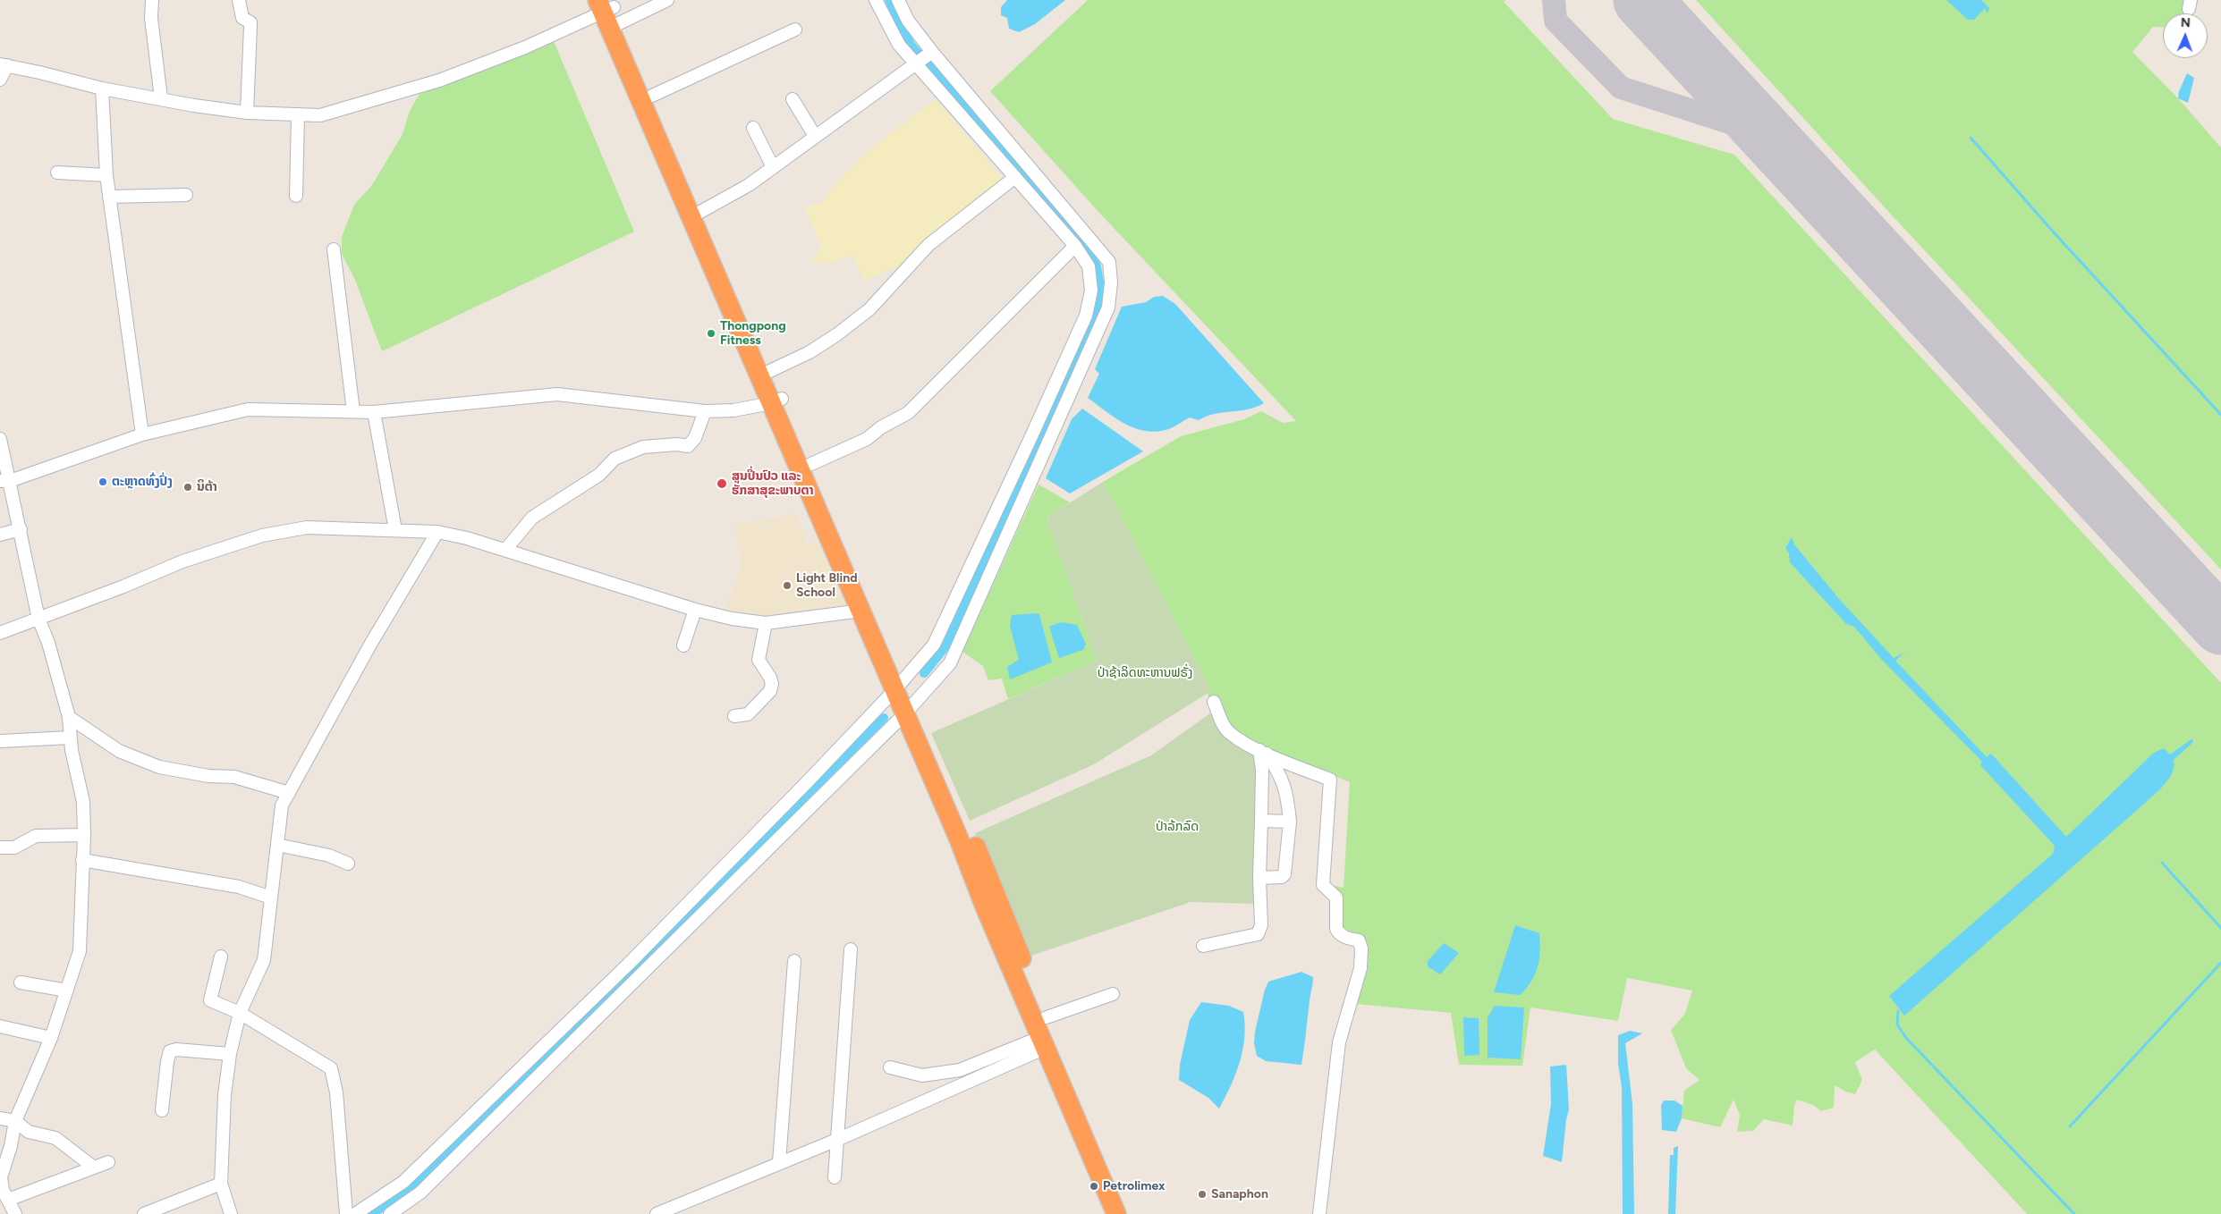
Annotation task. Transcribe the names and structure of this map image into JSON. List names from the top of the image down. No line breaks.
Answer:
{"parks":["ປ່າຊ້າລິດທະຫານຟຣັ່ງ","ປ່າລ້ກລົດ"],"places":["Thongpong Fitness","ຕະຫຼາດທົ່ງປົ່ງ","ສູນປິ່ນປົວ ແລະ ຮັກສາສຸຂະພາບຕາ","ນິຕ້າ","Light Blind School","Petrolimex","Sanaphon"],"north":"top"}
